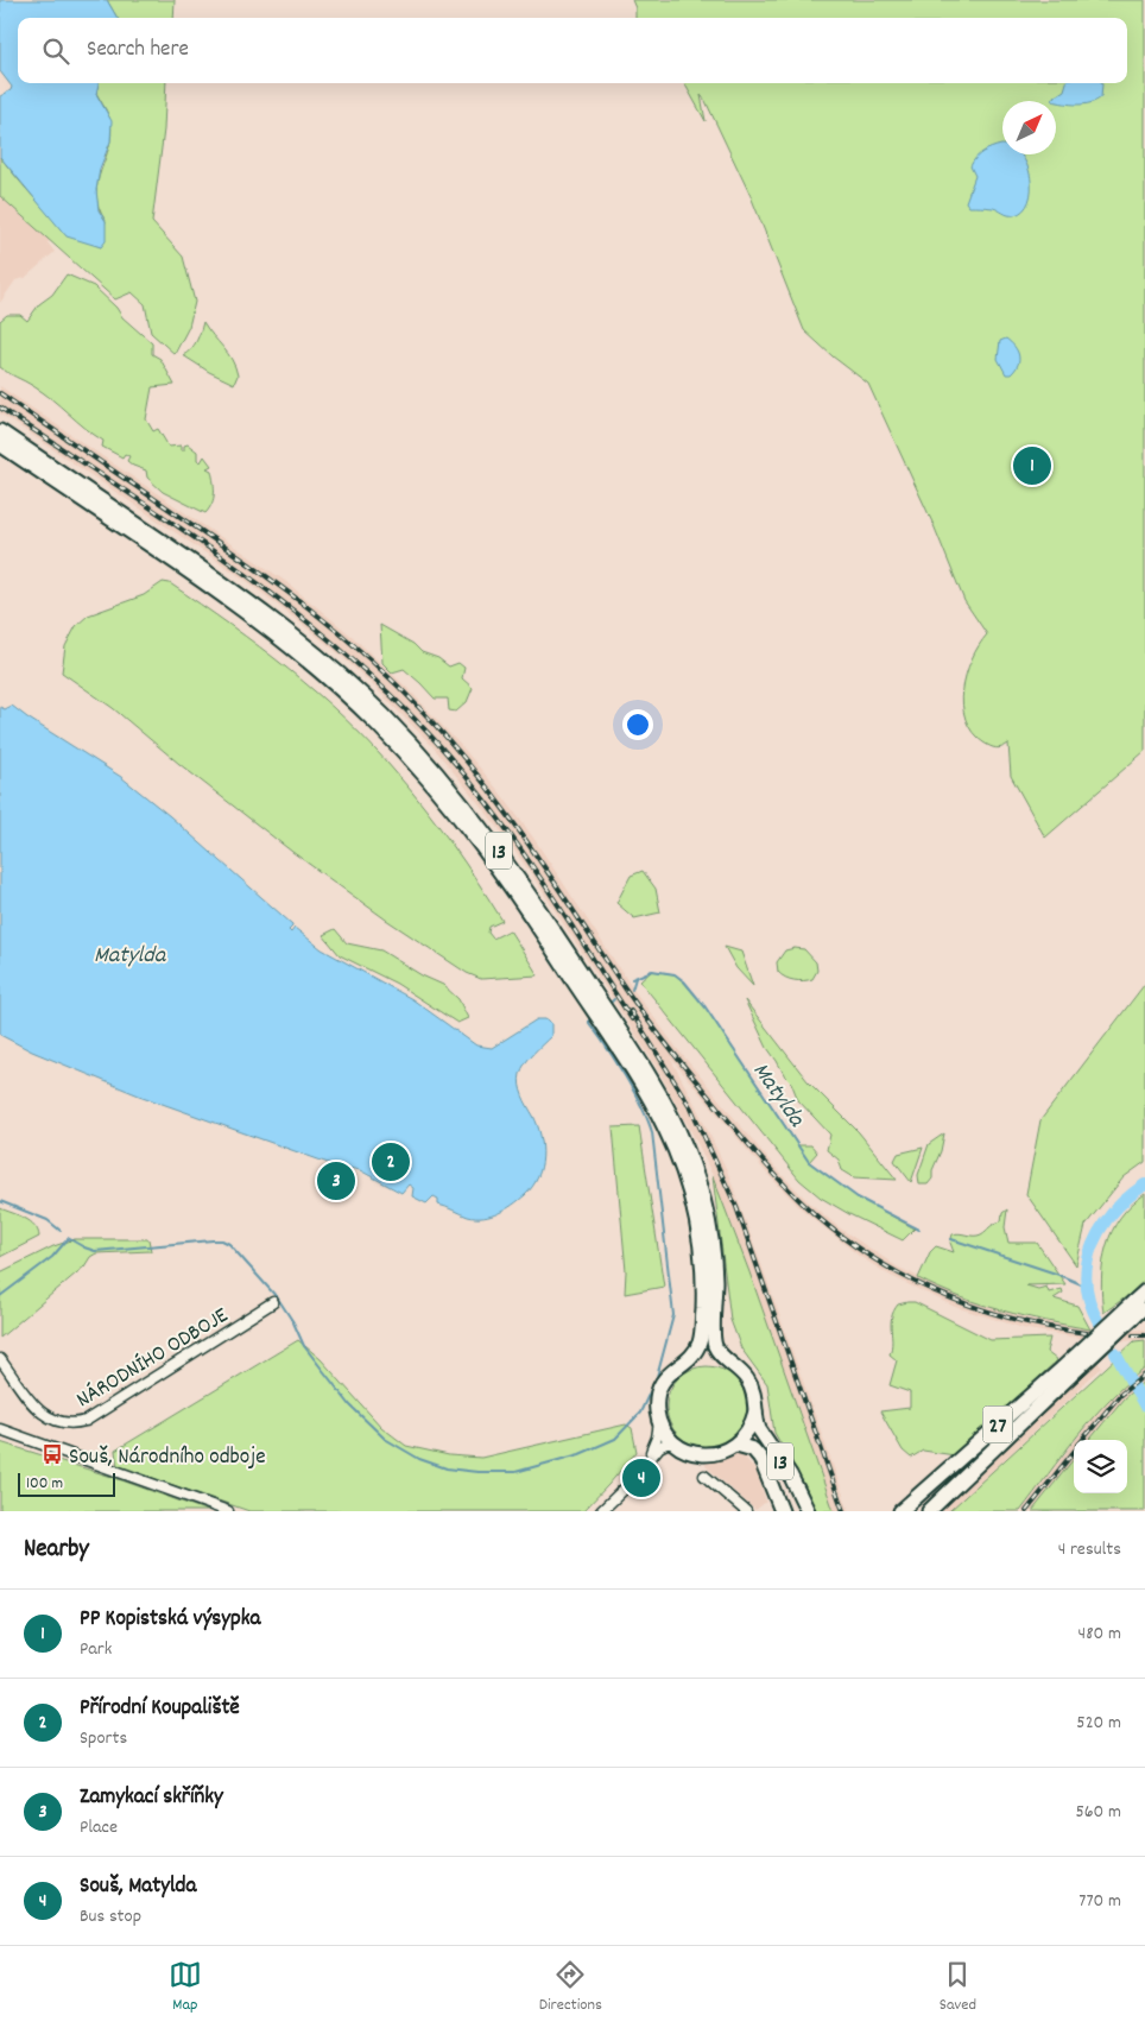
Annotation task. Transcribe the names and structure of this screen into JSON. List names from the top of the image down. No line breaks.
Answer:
{"streets":{"highway":["13","27"],"street":["NÁRODNÍHO ODBOJE"]},"water":["Matylda"],"places":{"bus stop":["Souš, Národního odboje"]},"scale_bar":"100 m","north":"top right","page":{"search":"Search here","pins":["1","2","3","4"],"scale":"100 m","heading":["Nearby","4 results"],"list":[{"mark":"1","name":"PP Kopistská výsypka","note":"Park","value":"480 m"},{"mark":"2","name":"Přírodní Koupaliště","note":"Sports","value":"520 m"},{"mark":"3","name":"Zamykací skříňky","note":"Place","value":"560 m"},{"mark":"4","name":"Souš, Matylda","note":"Bus stop","value":"770 m"}],"nav":["Map","Directions","Saved"]}}
